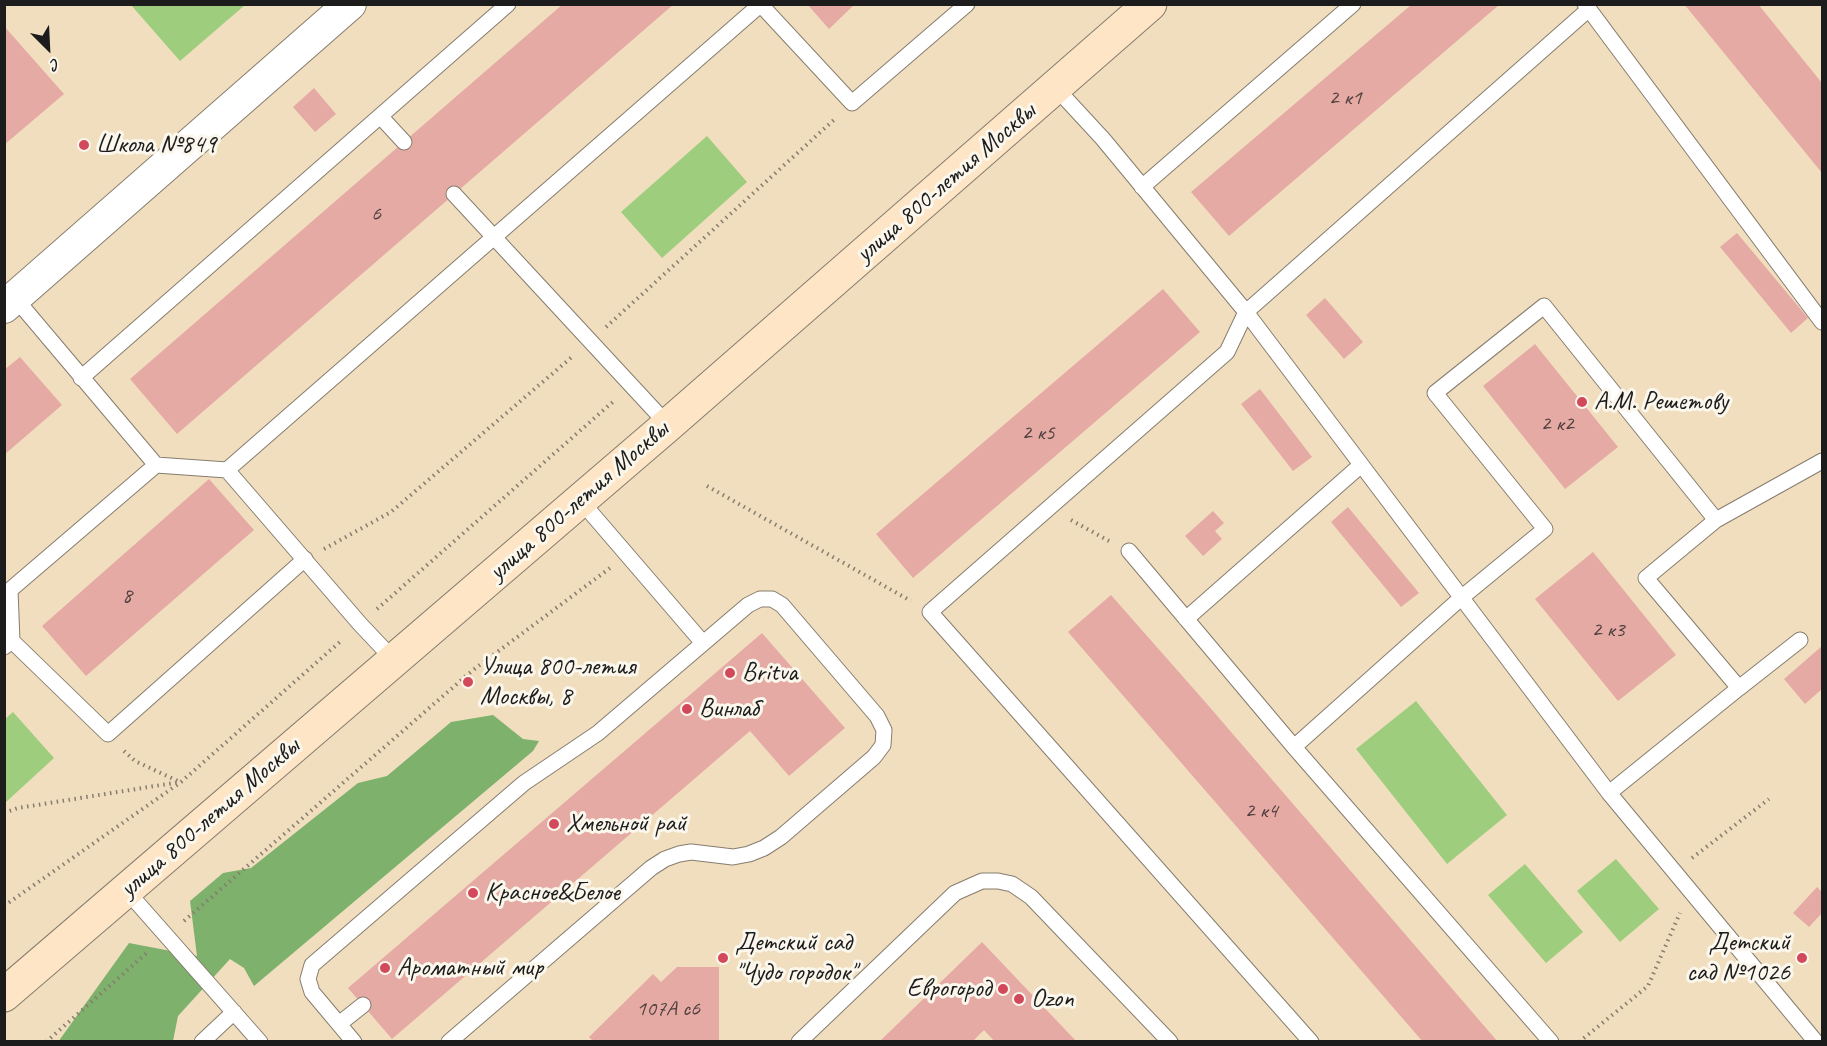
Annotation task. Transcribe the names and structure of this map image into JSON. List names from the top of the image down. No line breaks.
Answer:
{"streets":{"main road":["улица 800-летия Москвы"]},"places":["Школа №849","А.М. Решетову","Britva","Улица 800-летия Москвы, 8","Винлаб","Хмельной рай","Красное&Белое","Детский сад \"Чудо городок\"","Детский сад №1026","Ароматный мир","Еврогород","Ozon"],"house_numbers":["2 к1","6","2 к2","2 к5","8","2 к3","2 к4","107А с6"],"north":"bottom right"}
